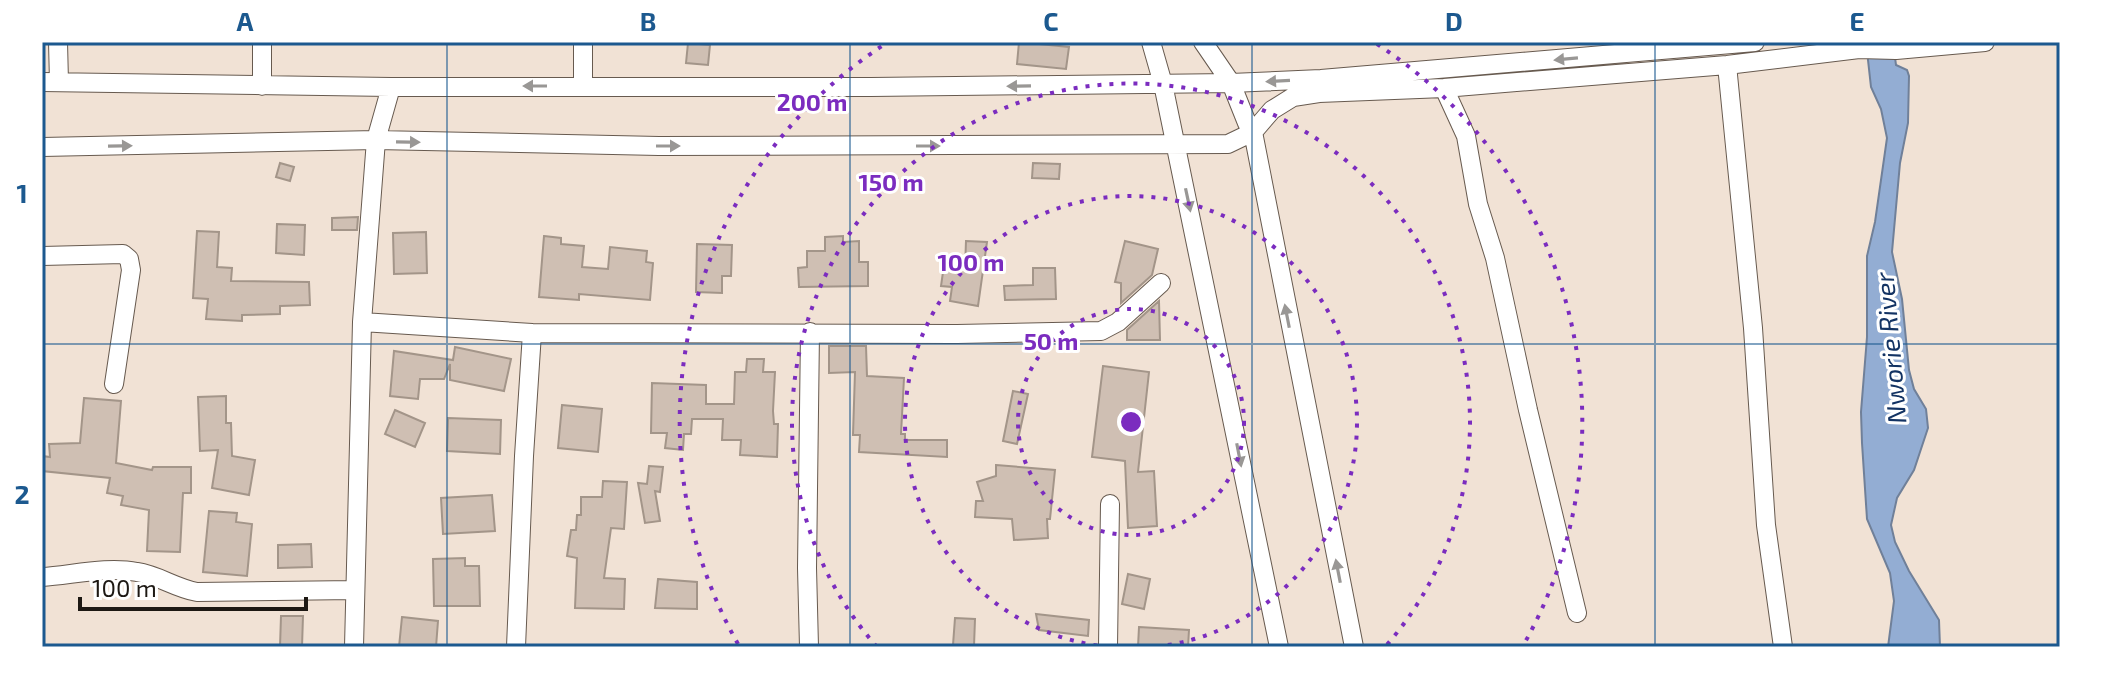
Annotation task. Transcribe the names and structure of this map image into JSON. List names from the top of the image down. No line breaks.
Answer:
{"water":["Nworie River"],"scale_bar":"100 m","grid":{"columns":["A","B","C","D","E"],"rows":["1","2"]},"rings":["200 m","150 m","100 m","50 m"]}
